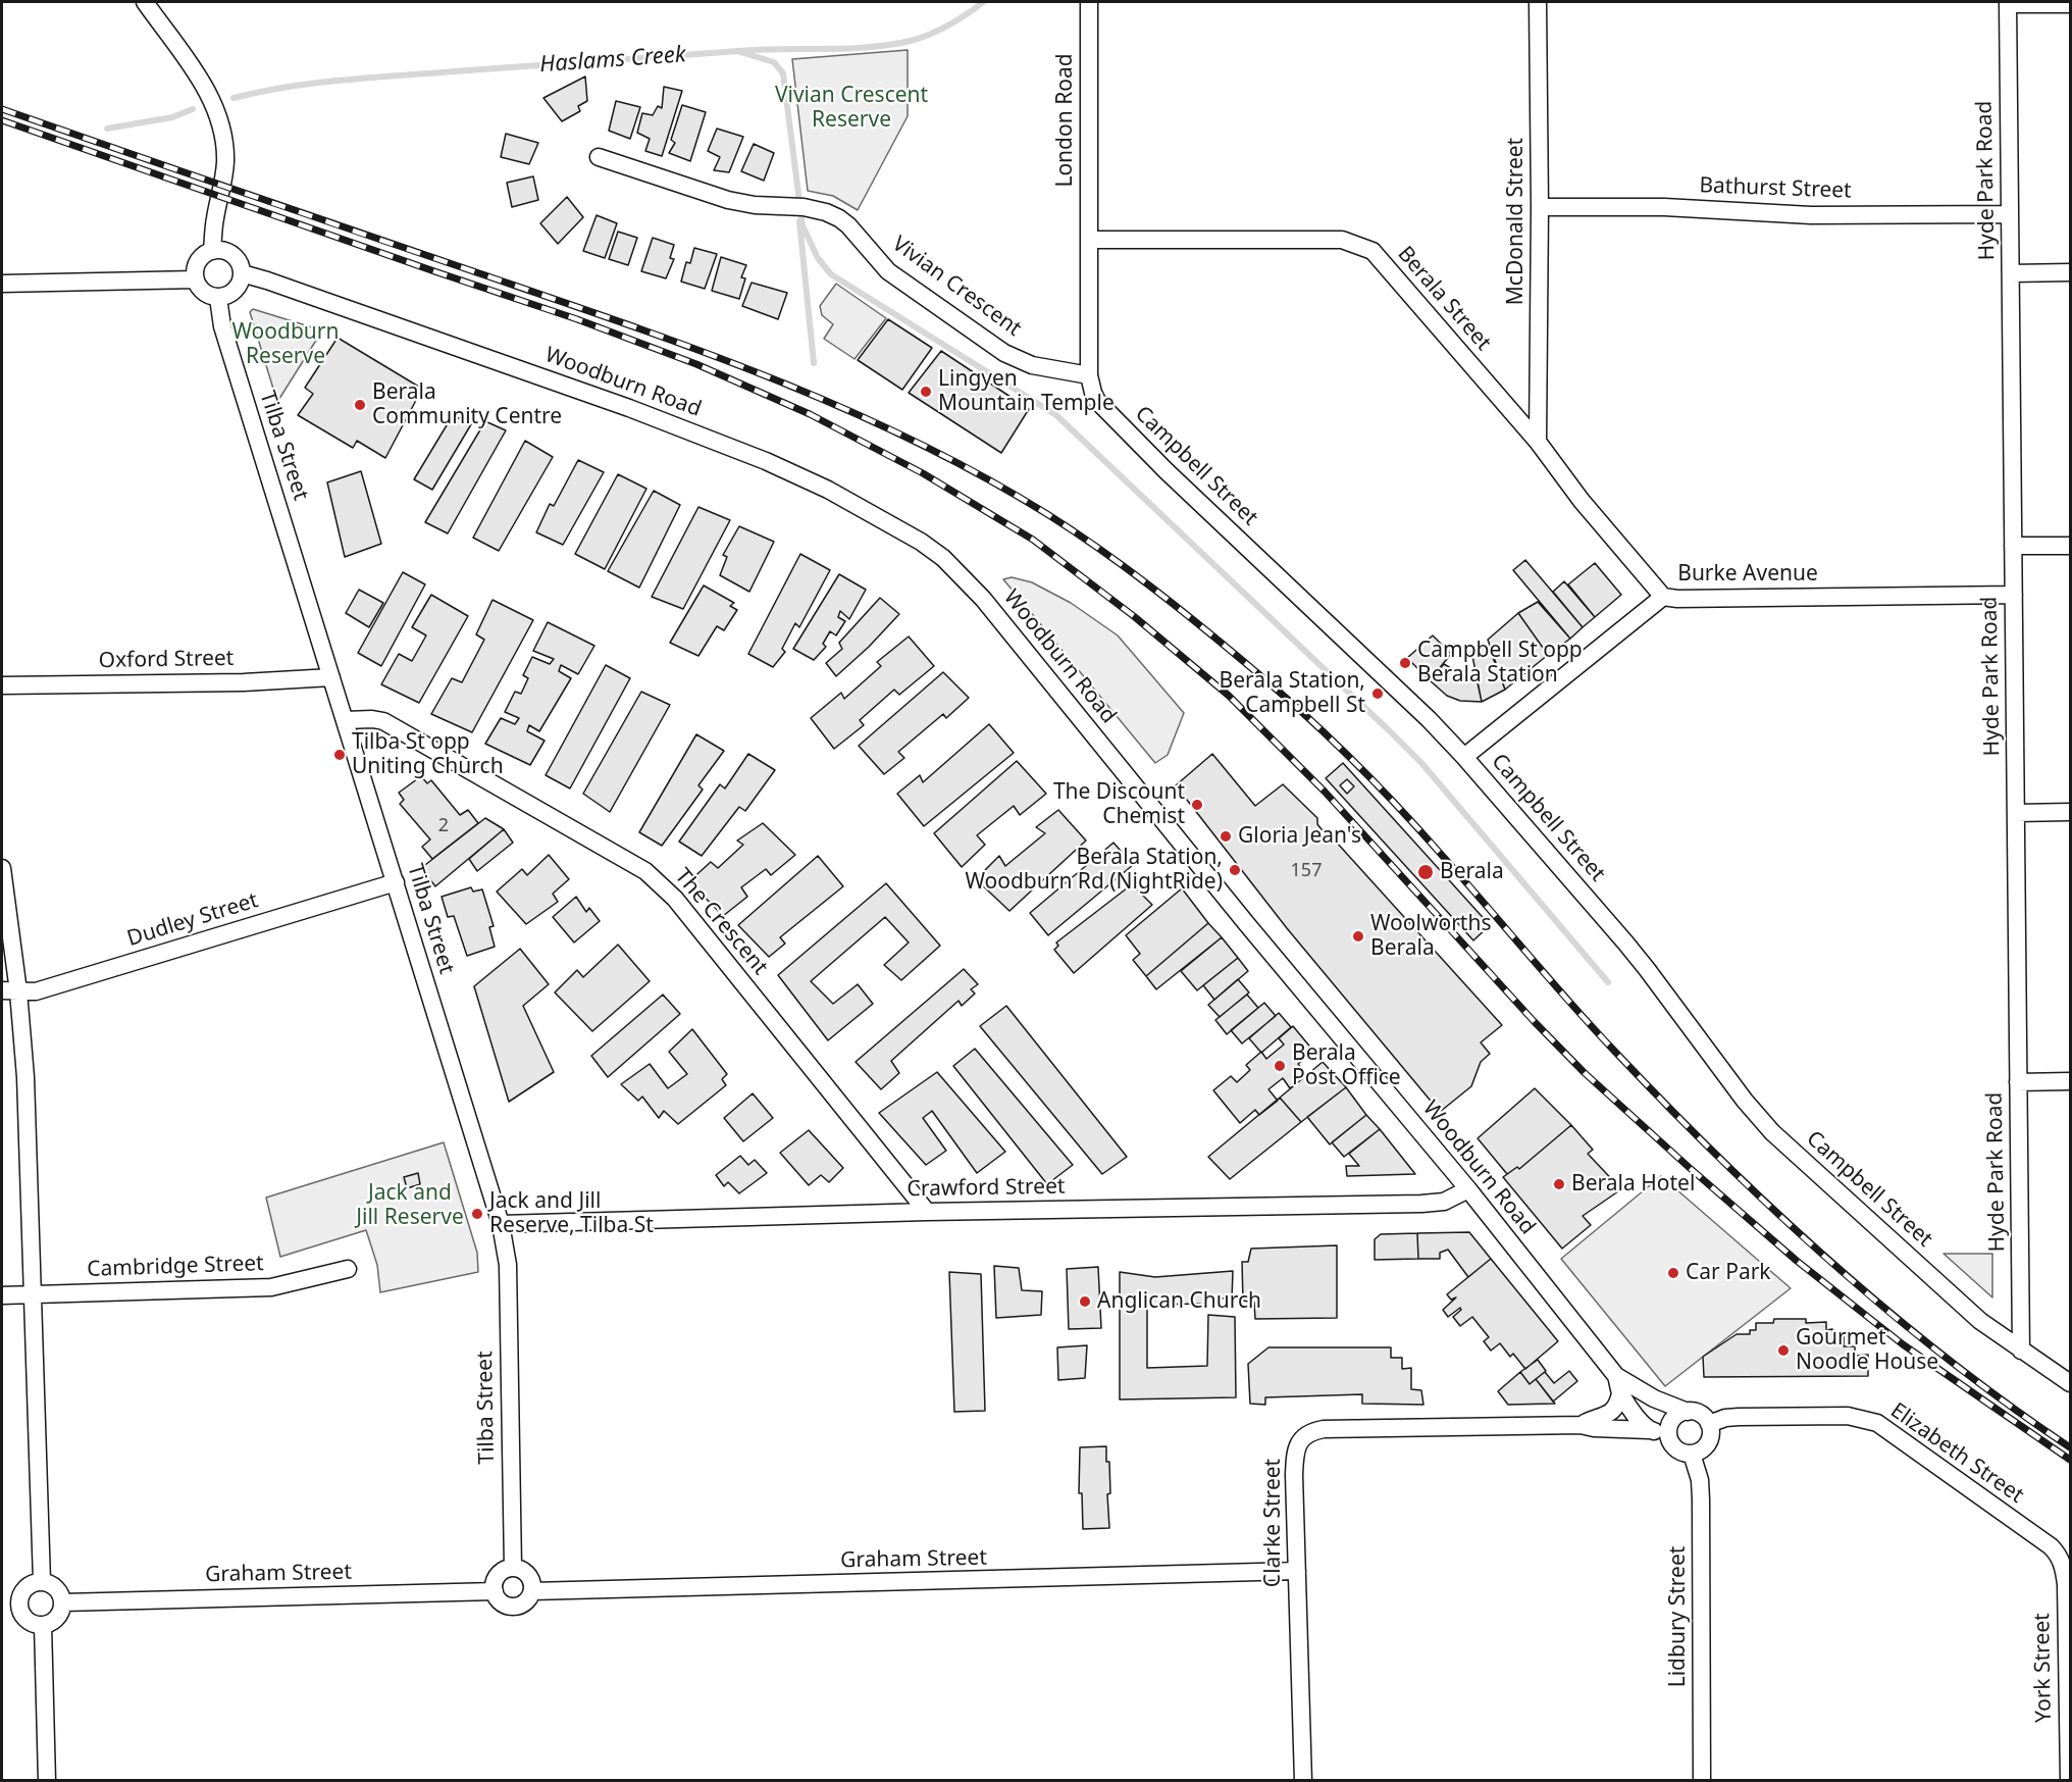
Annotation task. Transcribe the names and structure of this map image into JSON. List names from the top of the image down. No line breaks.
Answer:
{"streets":{"street":["London Road","Hyde Park Road","Bathurst Street","McDonald Street","Vivian Crescent","Berala Street","Woodburn Road","Tilba Street","Campbell Street","Burke Avenue","Oxford Street","Dudley Street","The Crescent","Crawford Street","Cambridge Street","Elizabeth Street","Clarke Street","Graham Street","Lidbury Street","York Street"]},"crossings":[["London Road","Berala Street"],["London Road","Campbell Street"],["Hyde Park Road","Bathurst Street"],["Hyde Park Road","Campbell Street"],["Hyde Park Road","Burke Avenue"],["Bathurst Street","McDonald Street"],["McDonald Street","Berala Street"],["Vivian Crescent","Campbell Street"],["Berala Street","Campbell Street"],["Berala Street","Burke Avenue"],["Woodburn Road","Tilba Street"],["Woodburn Road","Crawford Street"],["Woodburn Road","Elizabeth Street"],["Woodburn Road","Clarke Street"],["Woodburn Road","Lidbury Street"],["Tilba Street","Oxford Street"],["Tilba Street","Dudley Street"],["Tilba Street","The Crescent"],["Tilba Street","Crawford Street"],["Tilba Street","Graham Street"],["Campbell Street","Burke Avenue"],["The Crescent","Crawford Street"],["Elizabeth Street","Lidbury Street"],["Elizabeth Street","York Street"],["Clarke Street","Graham Street"]],"water":["Haslams Creek"],"parks":["Vivian Crescent Reserve","Woodburn Reserve","Jack and Jill Reserve"],"places":["Lingyen Mountain Temple","Berala Community Centre","Campbell St opp Berala Station","Berala Station, Campbell St","Tilba St opp Uniting Church","The Discount Chemist","Gloria Jean's","Berala Station, Woodburn Rd (NightRide)","Berala","Woolworths Berala","Berala Post Office","Berala Hotel","Jack and Jill Reserve, Tilba St","Car Park","Anglican Church","Gourmet Noodle House"],"house_numbers":["2","157"]}
